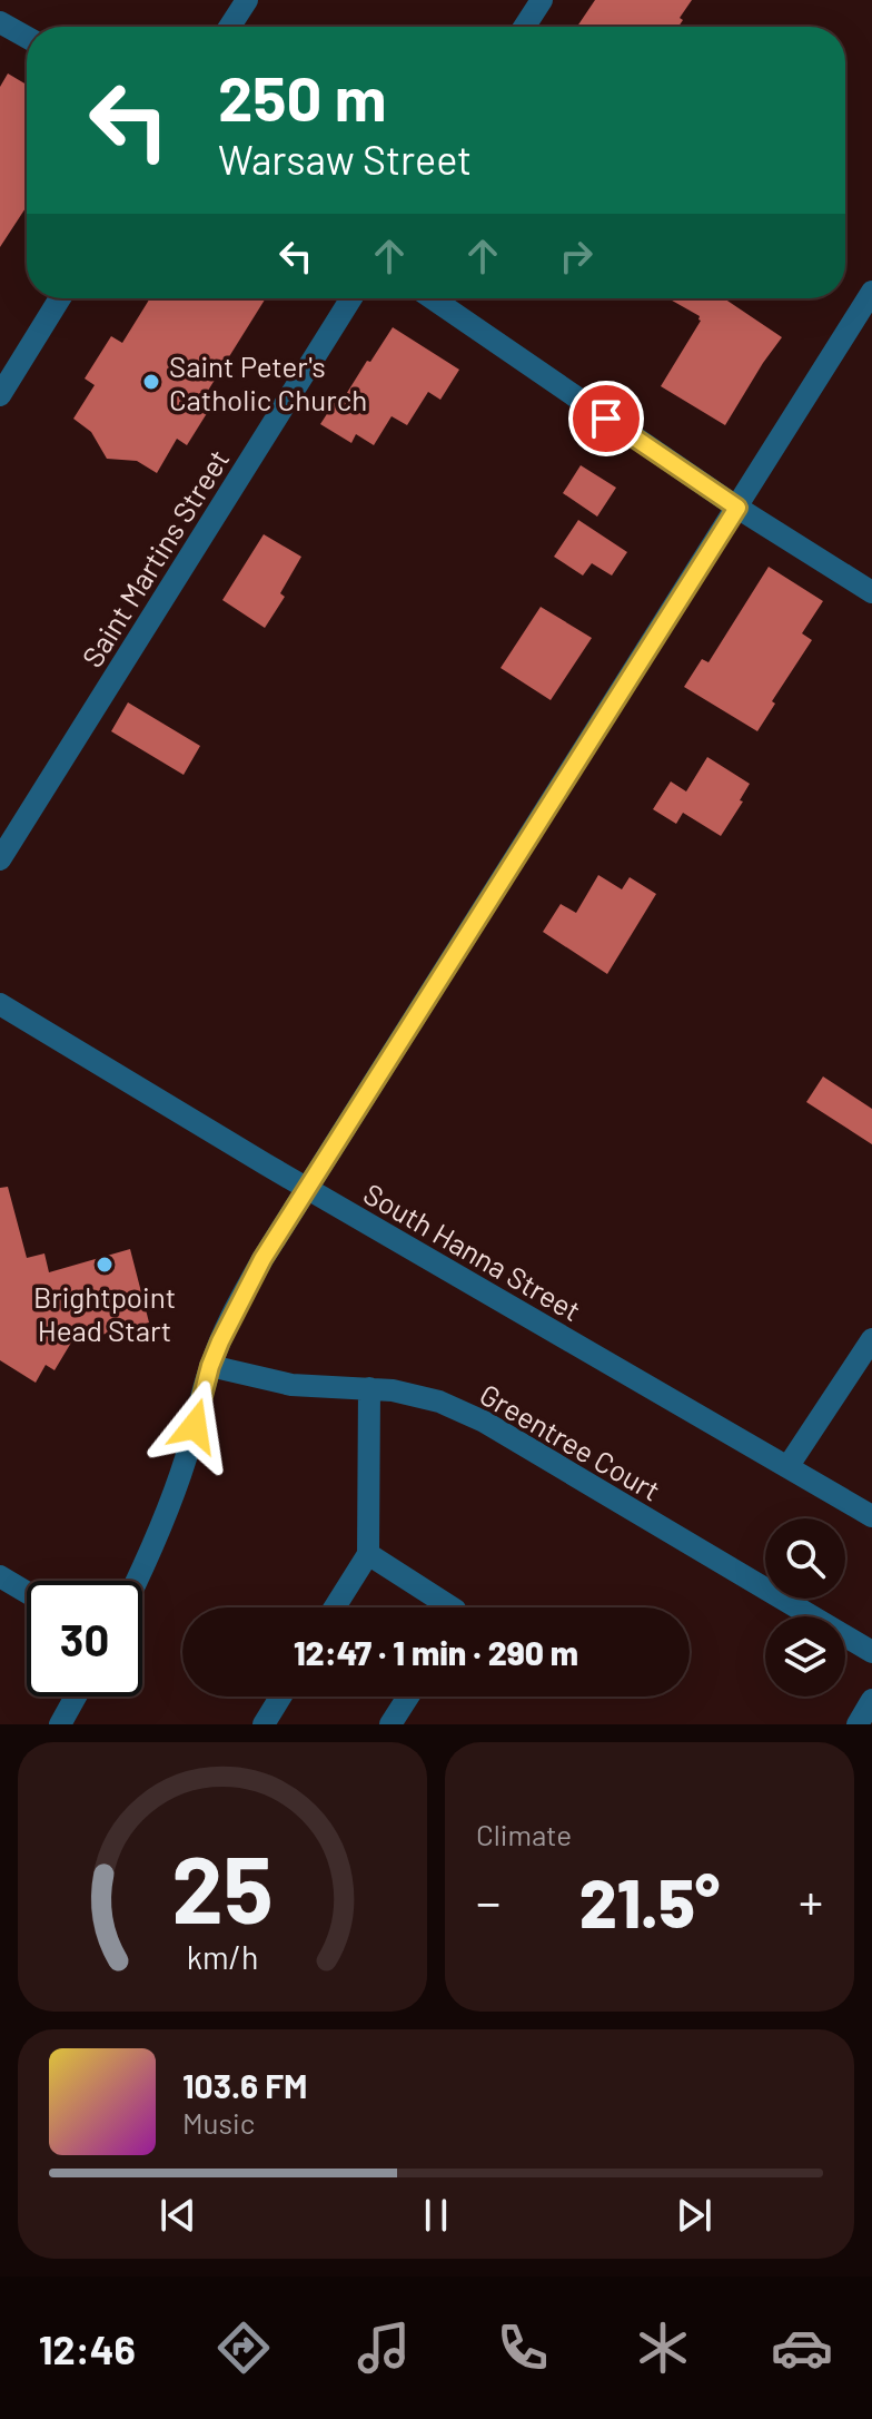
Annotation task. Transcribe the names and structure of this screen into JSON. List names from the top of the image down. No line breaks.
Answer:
{"streets":{"street":["Saint Martins Street","South Hanna Street","Greentree Court"]},"places":["Saint Peter's Catholic Church","Brightpoint Head Start"],"page":{"turn":["250 m","Warsaw Street"],"limit":"30","trip":"12:47 · 1 min · 290 m","tile":"Climate","heat":["−","21.5°","+"],"song":["103.6 FM","Music"],"tabs":"12:46","gauge":["25","km/h"]}}
